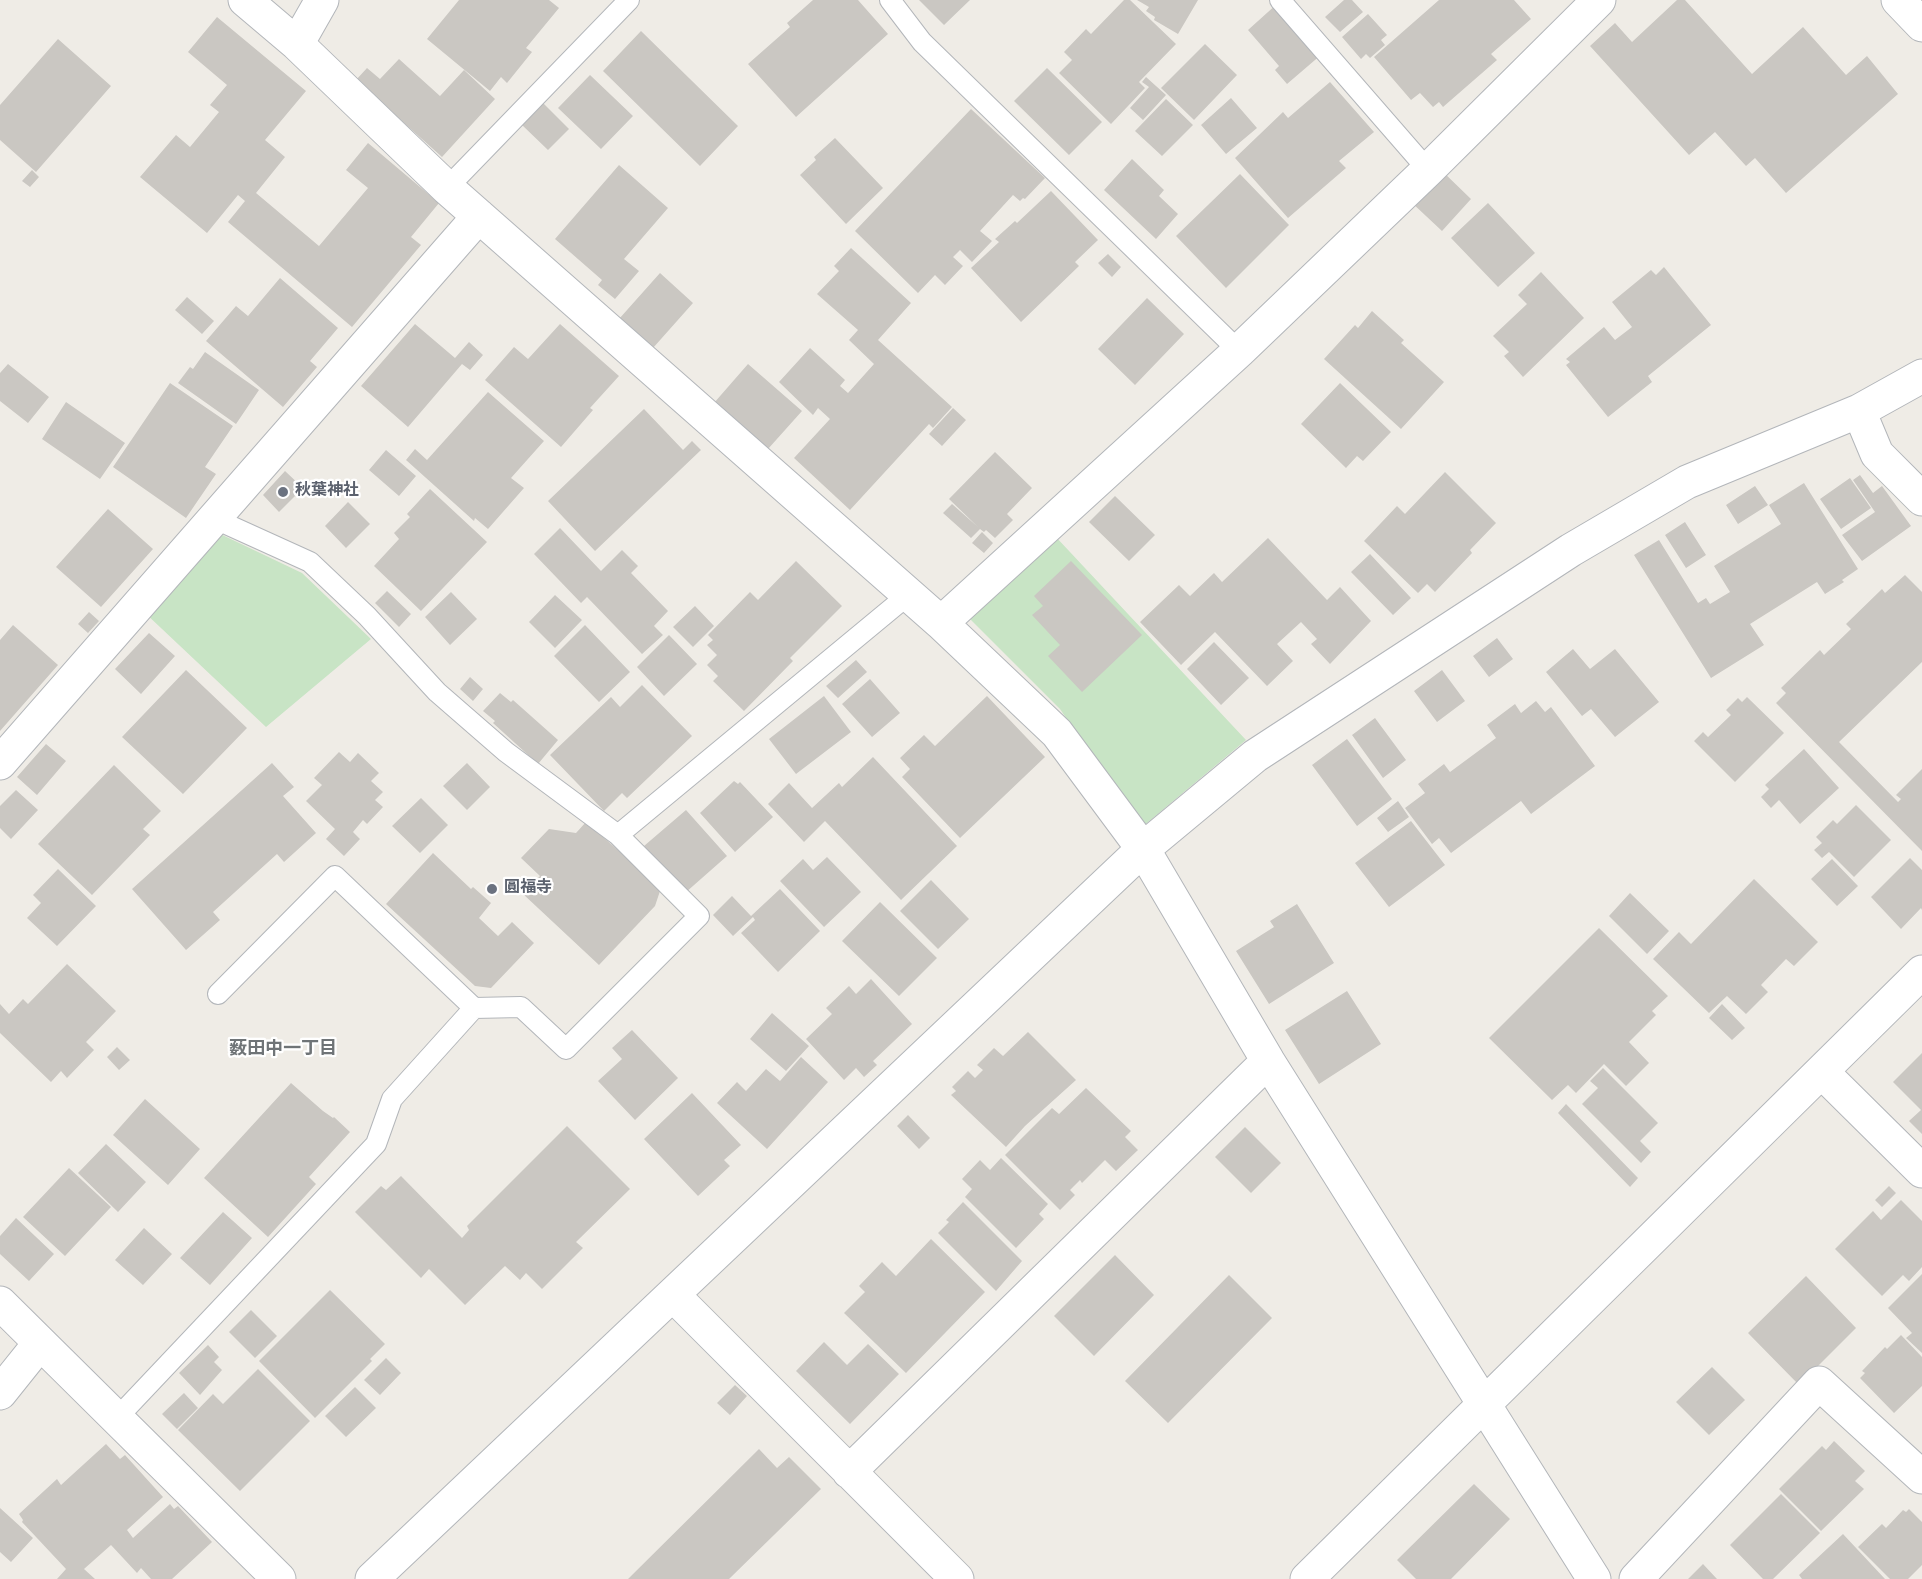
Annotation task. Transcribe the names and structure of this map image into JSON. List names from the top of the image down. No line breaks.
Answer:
{"districts":["薮田中一丁目"],"places":["秋葉神社","圓福寺"]}
